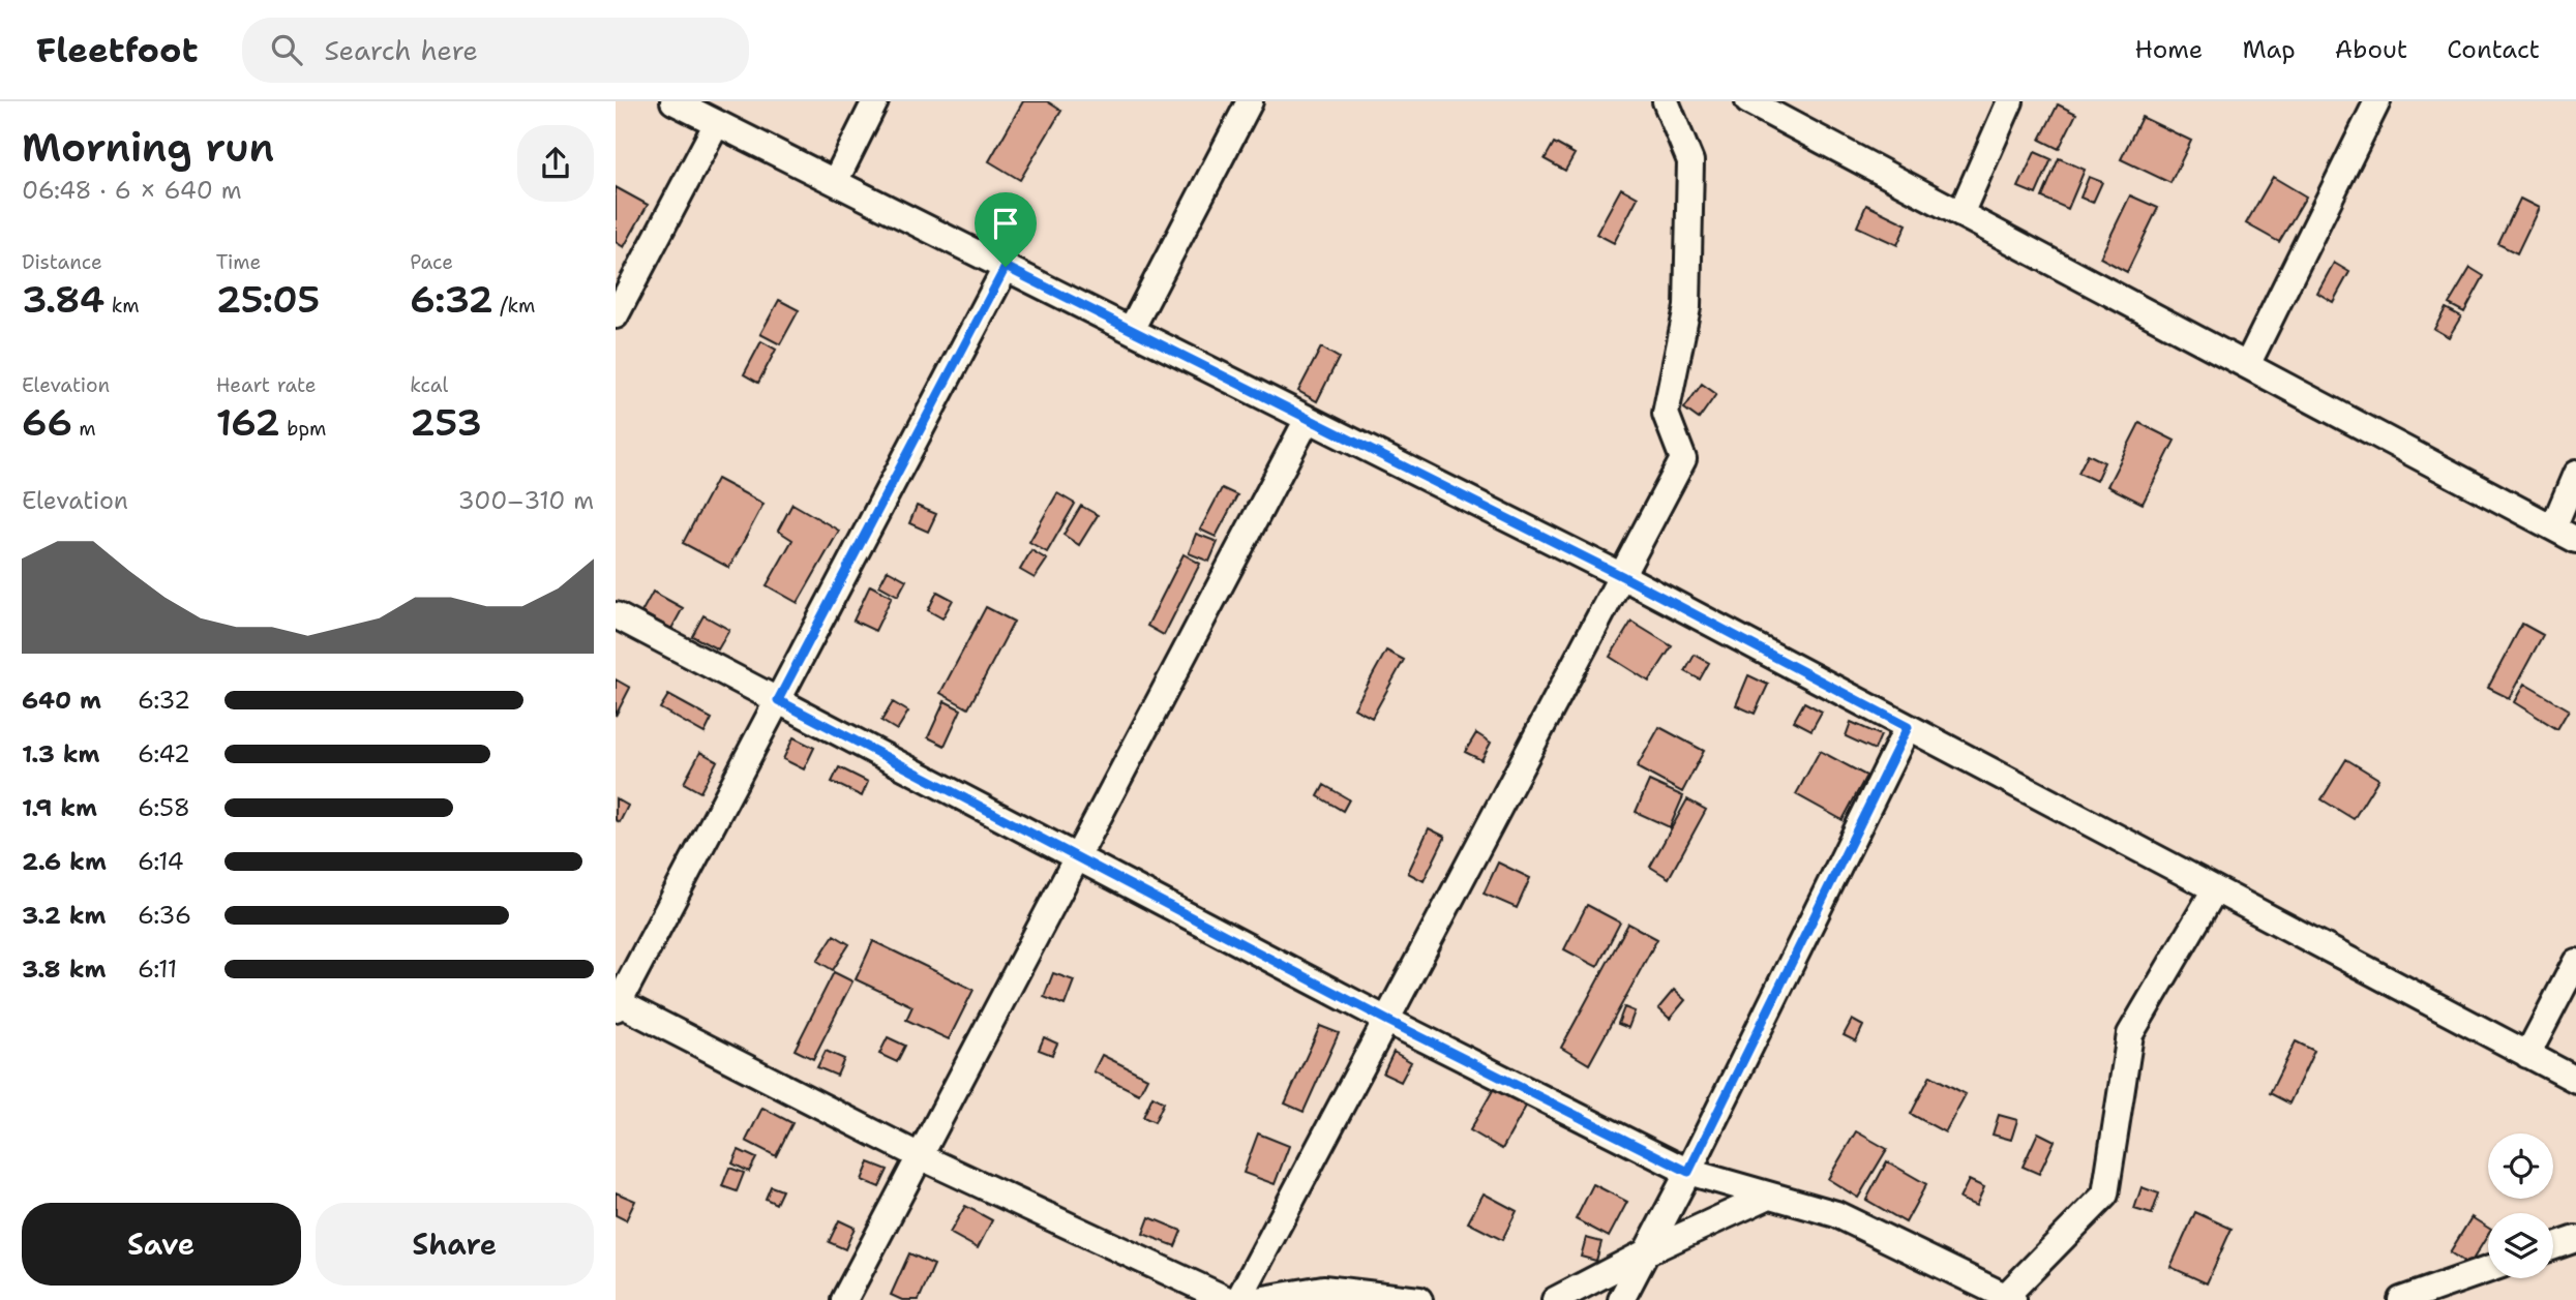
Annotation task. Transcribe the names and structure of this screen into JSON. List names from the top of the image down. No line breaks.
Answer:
{"page":{"header":"Fleetfoot","search":"Search here","nav":["Home","Map","About","Contact"],"heading":["Morning run","06:48 · 6 × 640 m"],"stats":[["Distance","3.84 km"],["Time","25:05"],["Pace","6:32 /km"],["Elevation","66 m"],["Heart rate","162 bpm"],["kcal","253"]],"chart":["Elevation","300–310 m"],"list":[{"name":"640 m","note":"6:32"},{"name":"1.3 km","note":"6:42"},{"name":"1.9 km","note":"6:58"},{"name":"2.6 km","note":"6:14"},{"name":"3.2 km","note":"6:36"},{"name":"3.8 km","note":"6:11"}],"buttons":["Save","Share"]}}
